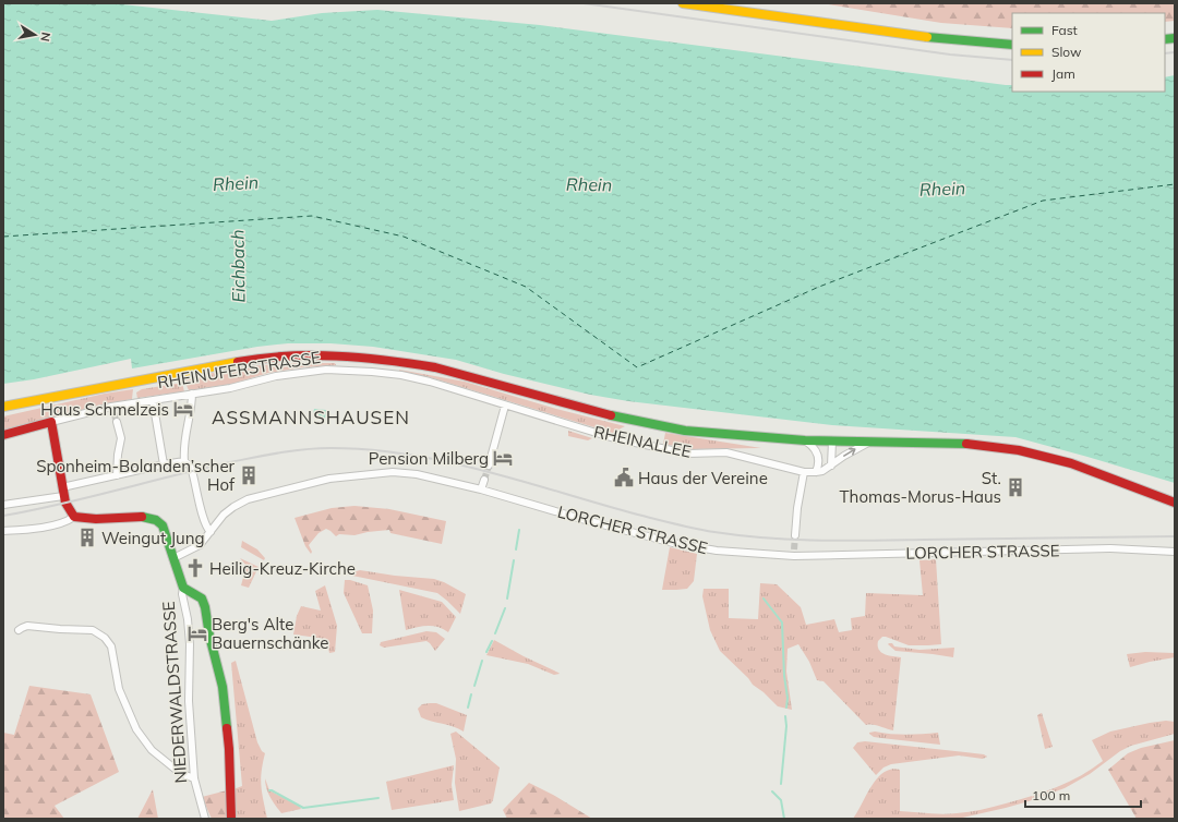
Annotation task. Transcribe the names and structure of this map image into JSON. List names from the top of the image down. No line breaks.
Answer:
{"streets":{"main road":["RHEINUFERSTRASSE"],"street":["RHEINALLEE","LORCHER STRASSE","NIEDERWALDSTRASSE"]},"crossings":[["RHEINUFERSTRASSE","RHEINALLEE"]],"districts":["ASSMANNSHAUSEN"],"water":["Rhein","Eichbach"],"places":{"hotel":["Haus Schmelzeis","Pension Milberg","Berg's Alte Bauernschänke"],"building":["Sponheim-Bolanden’scher Hof","St. Thomas-Morus-Haus","Weingut Jung"],"public building":["Haus der Vereine"],"church":["Heilig-Kreuz-Kirche"]},"legend":["Fast","Slow","Jam"],"scale_bar":"100 m","north":"right"}
